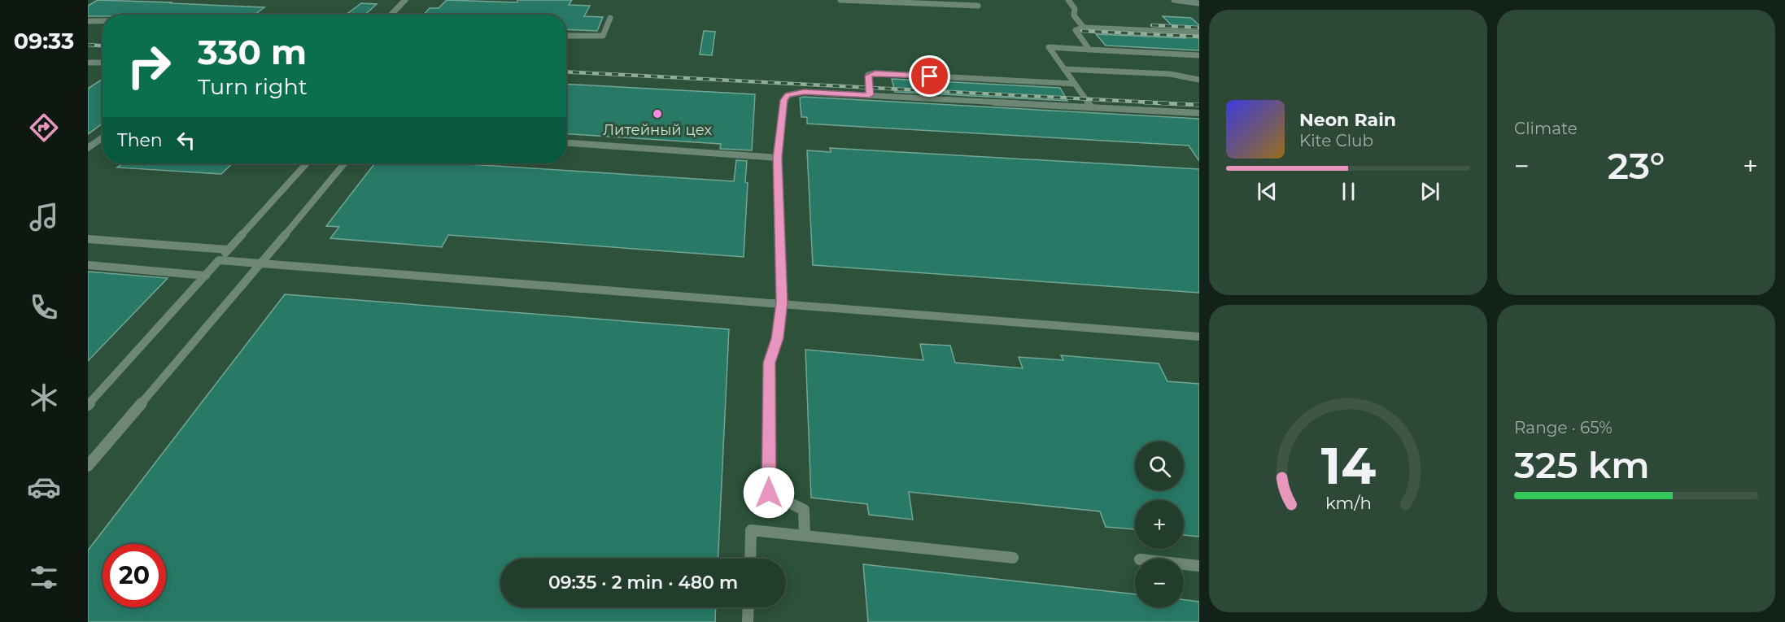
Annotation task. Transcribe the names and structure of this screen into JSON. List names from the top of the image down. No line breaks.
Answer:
{"places":["Литейный цех"],"page":{"tabs":"09:33","tile":["Climate",["Range · 65%","325 km"]],"turn":["330 m","Turn right"],"song":["Neon Rain","Kite Club"],"then":"Then","heat":["−","23°","+"],"map_buttons":["+","−"],"limit":"20","trip":"09:35 · 2 min · 480 m","gauge":["14","km/h"]}}
